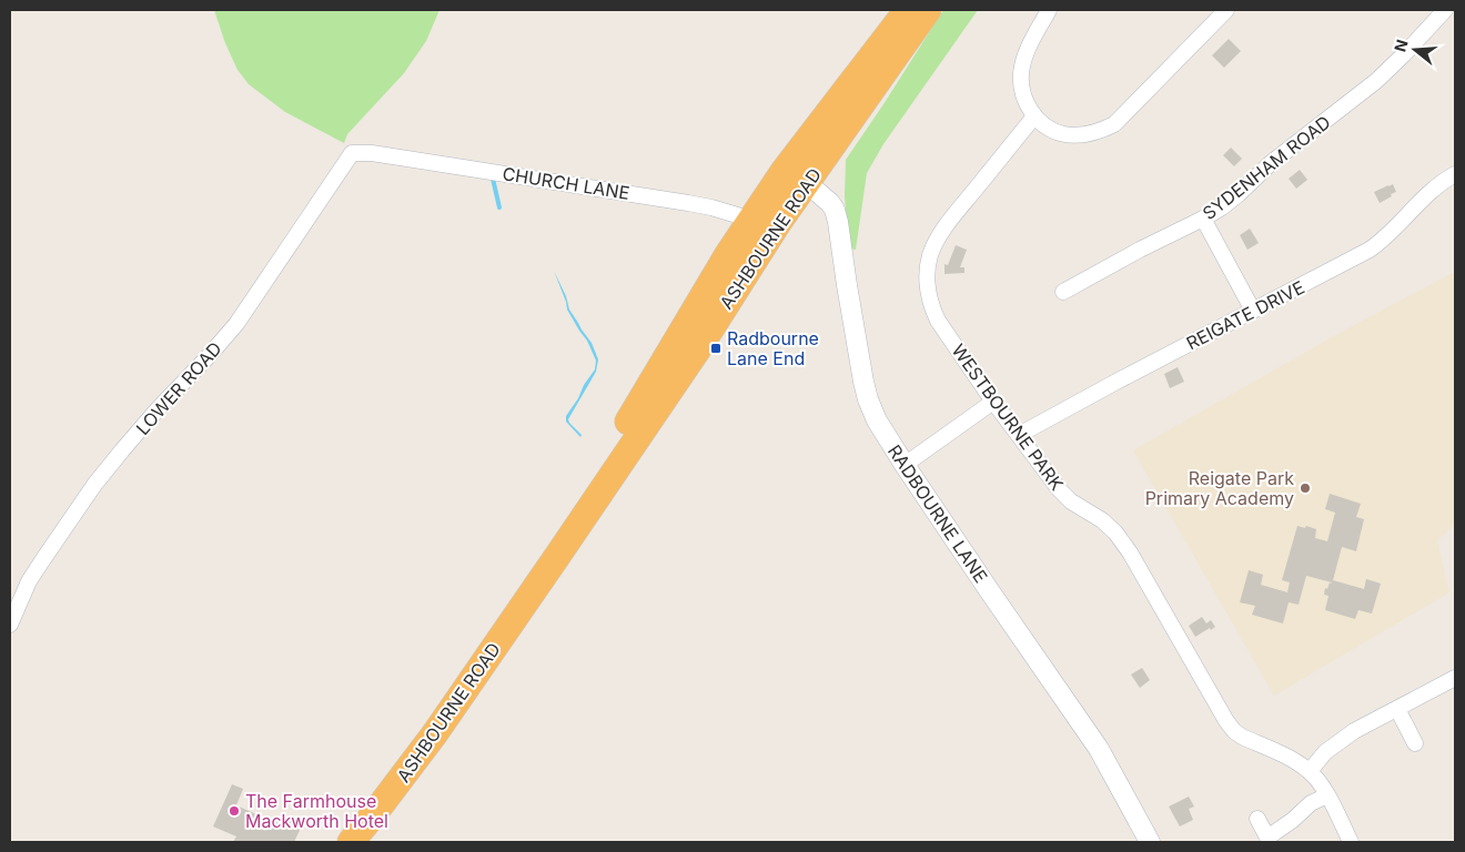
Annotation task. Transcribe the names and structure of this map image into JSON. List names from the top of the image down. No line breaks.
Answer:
{"streets":{"highway":["ASHBOURNE ROAD"],"street":["SYDENHAM ROAD","CHURCH LANE","REIGATE DRIVE","LOWER ROAD","WESTBOURNE PARK","RADBOURNE LANE"]},"crossings":[["CHURCH LANE","ASHBOURNE ROAD"],["CHURCH LANE","LOWER ROAD"],["ASHBOURNE ROAD","RADBOURNE LANE"],["REIGATE DRIVE","WESTBOURNE PARK"]],"places":{"transit":["Radbourne Lane End"],"other":["Reigate Park Primary Academy","The Farmhouse Mackworth Hotel"]},"north":"left"}
